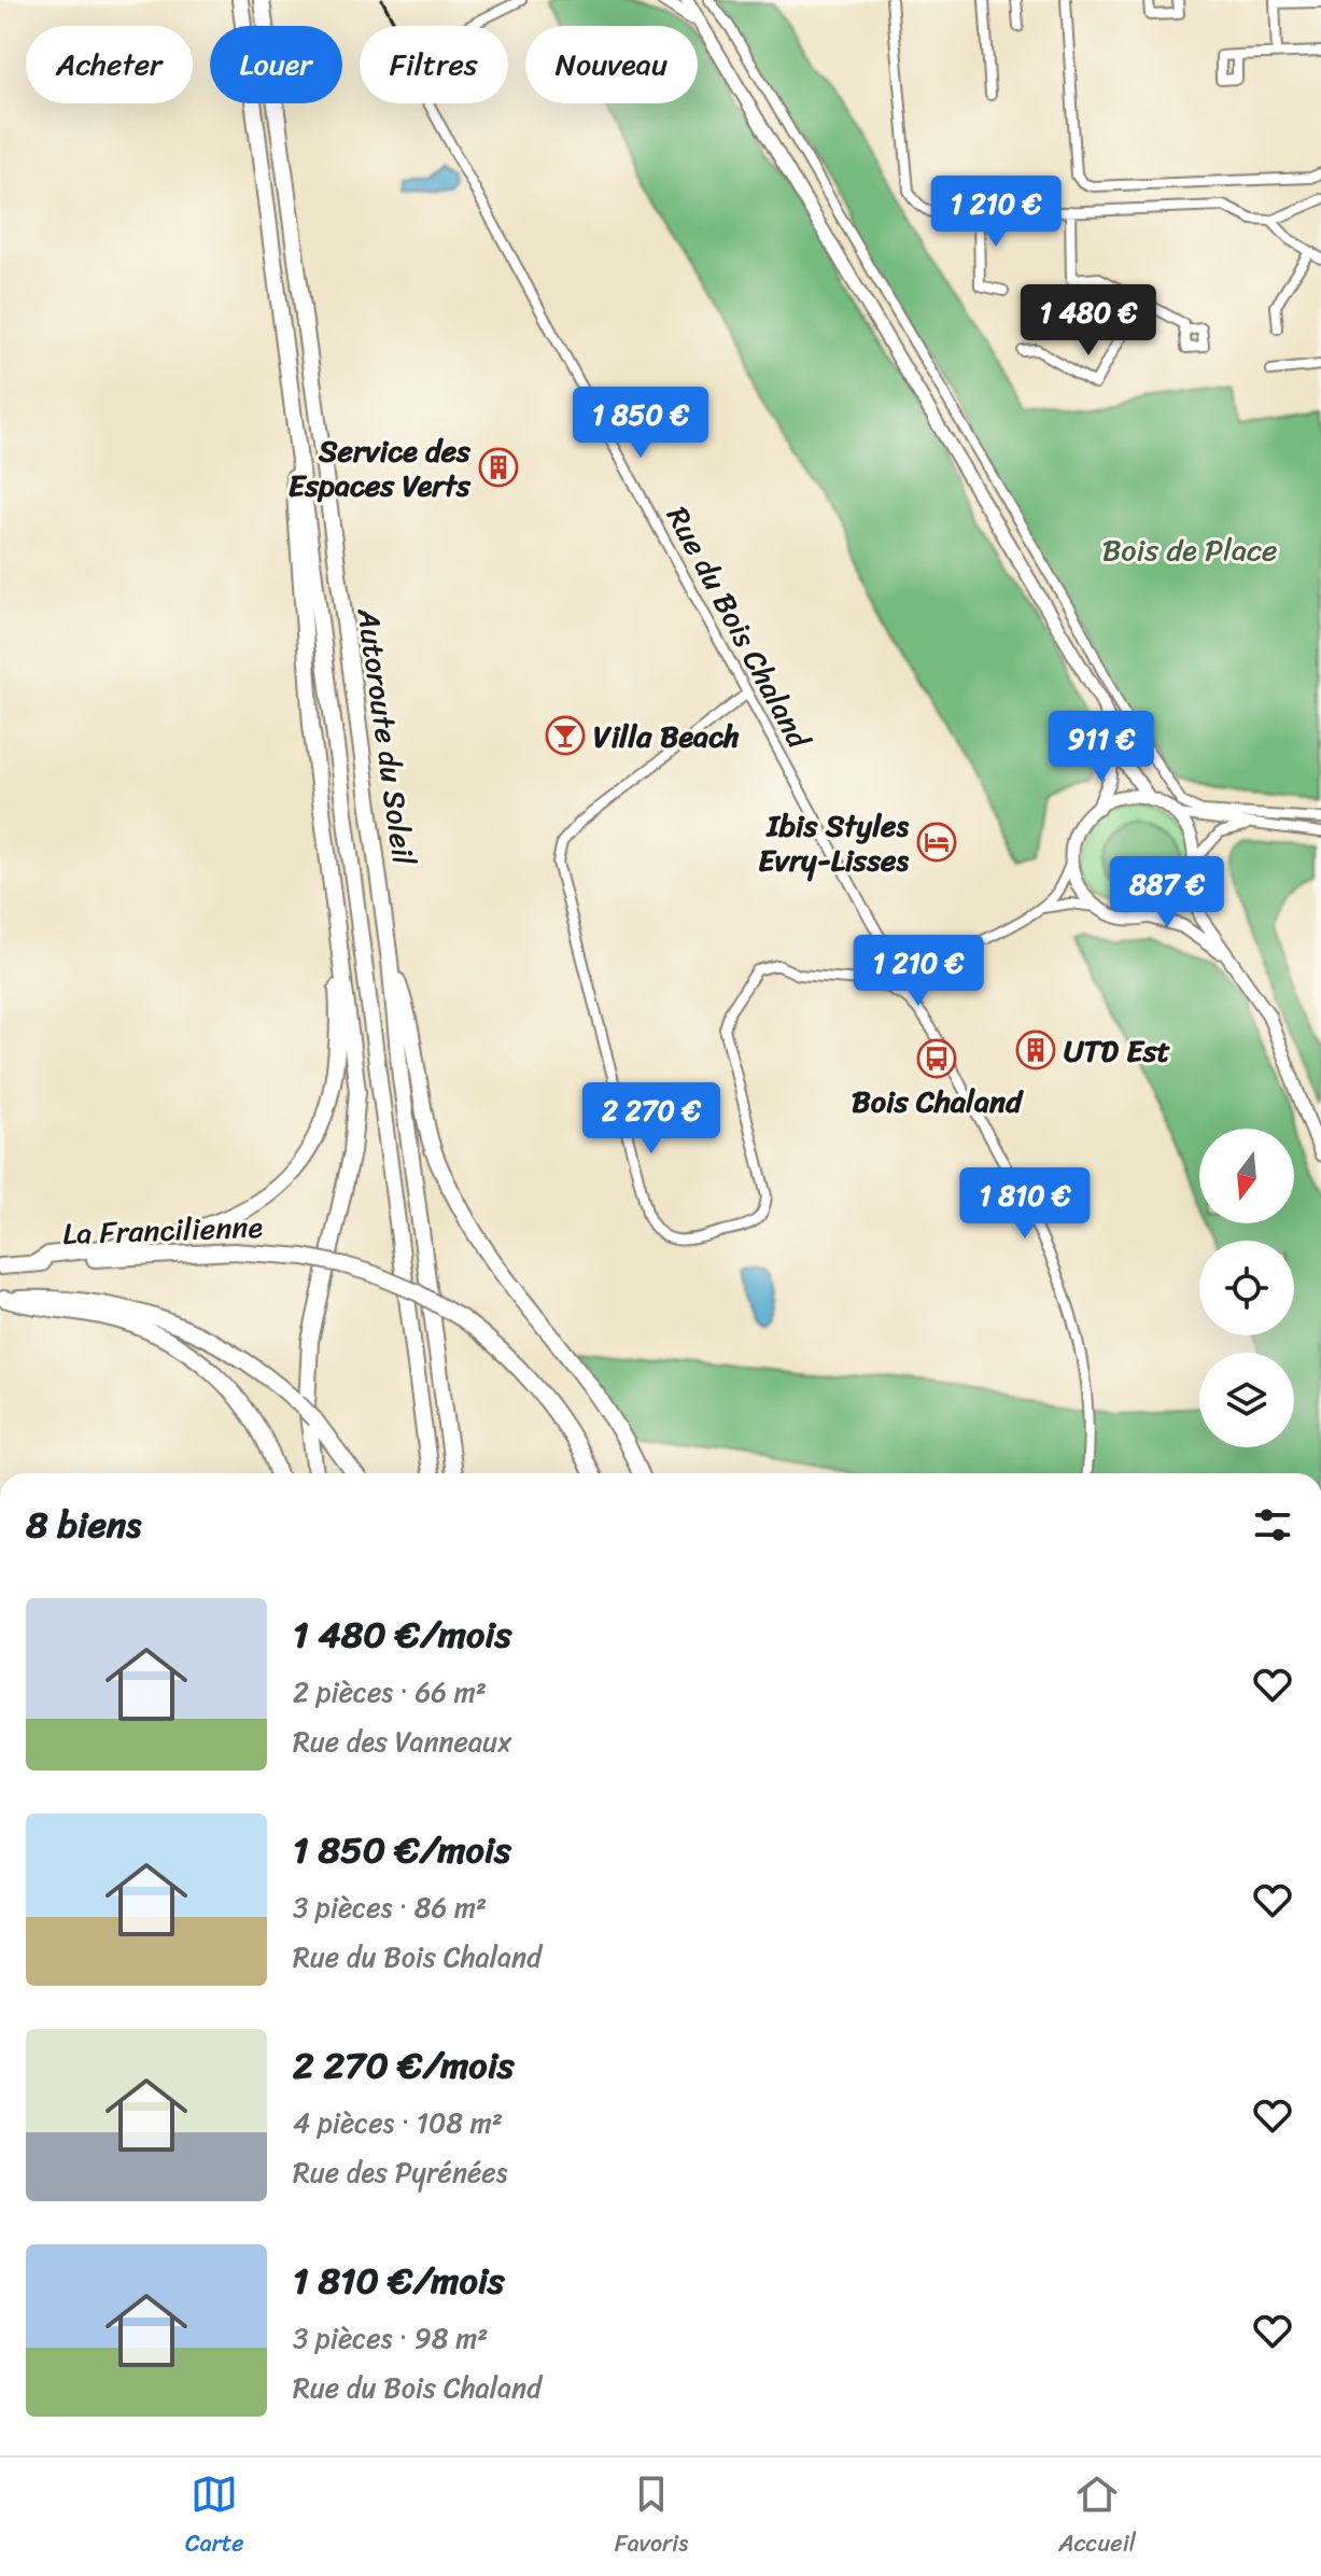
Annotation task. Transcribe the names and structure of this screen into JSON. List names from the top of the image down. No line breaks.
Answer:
{"streets":{"highway":["Autoroute du Soleil","La Francilienne"],"street":["Rue du Bois Chaland"]},"parks":["Bois de Place"],"places":{"building":["Service des Espaces Verts","UTD Est"],"bar":["Villa Beach"],"hotel":["Ibis Styles Evry-Lisses"],"bus stop":["Bois Chaland"]},"north":"bottom","page":{"chip":["Acheter","Louer","Filtres","Nouveau"],"price":["1 210 €","1 480 €","1 850 €","911 €","887 €","1 210 €","2 270 €","1 810 €"],"heading":"8 biens","list":[{"name":"1 480 €/mois","note":"2 pièces · 66 m² · Rue des Vanneaux"},{"name":"1 850 €/mois","note":"3 pièces · 86 m² · Rue du Bois Chaland"},{"name":"2 270 €/mois","note":"4 pièces · 108 m² · Rue des Pyrénées"},{"name":"1 810 €/mois","note":"3 pièces · 98 m² · Rue du Bois Chaland"}],"tabs":["Carte","Favoris","Accueil"]}}
